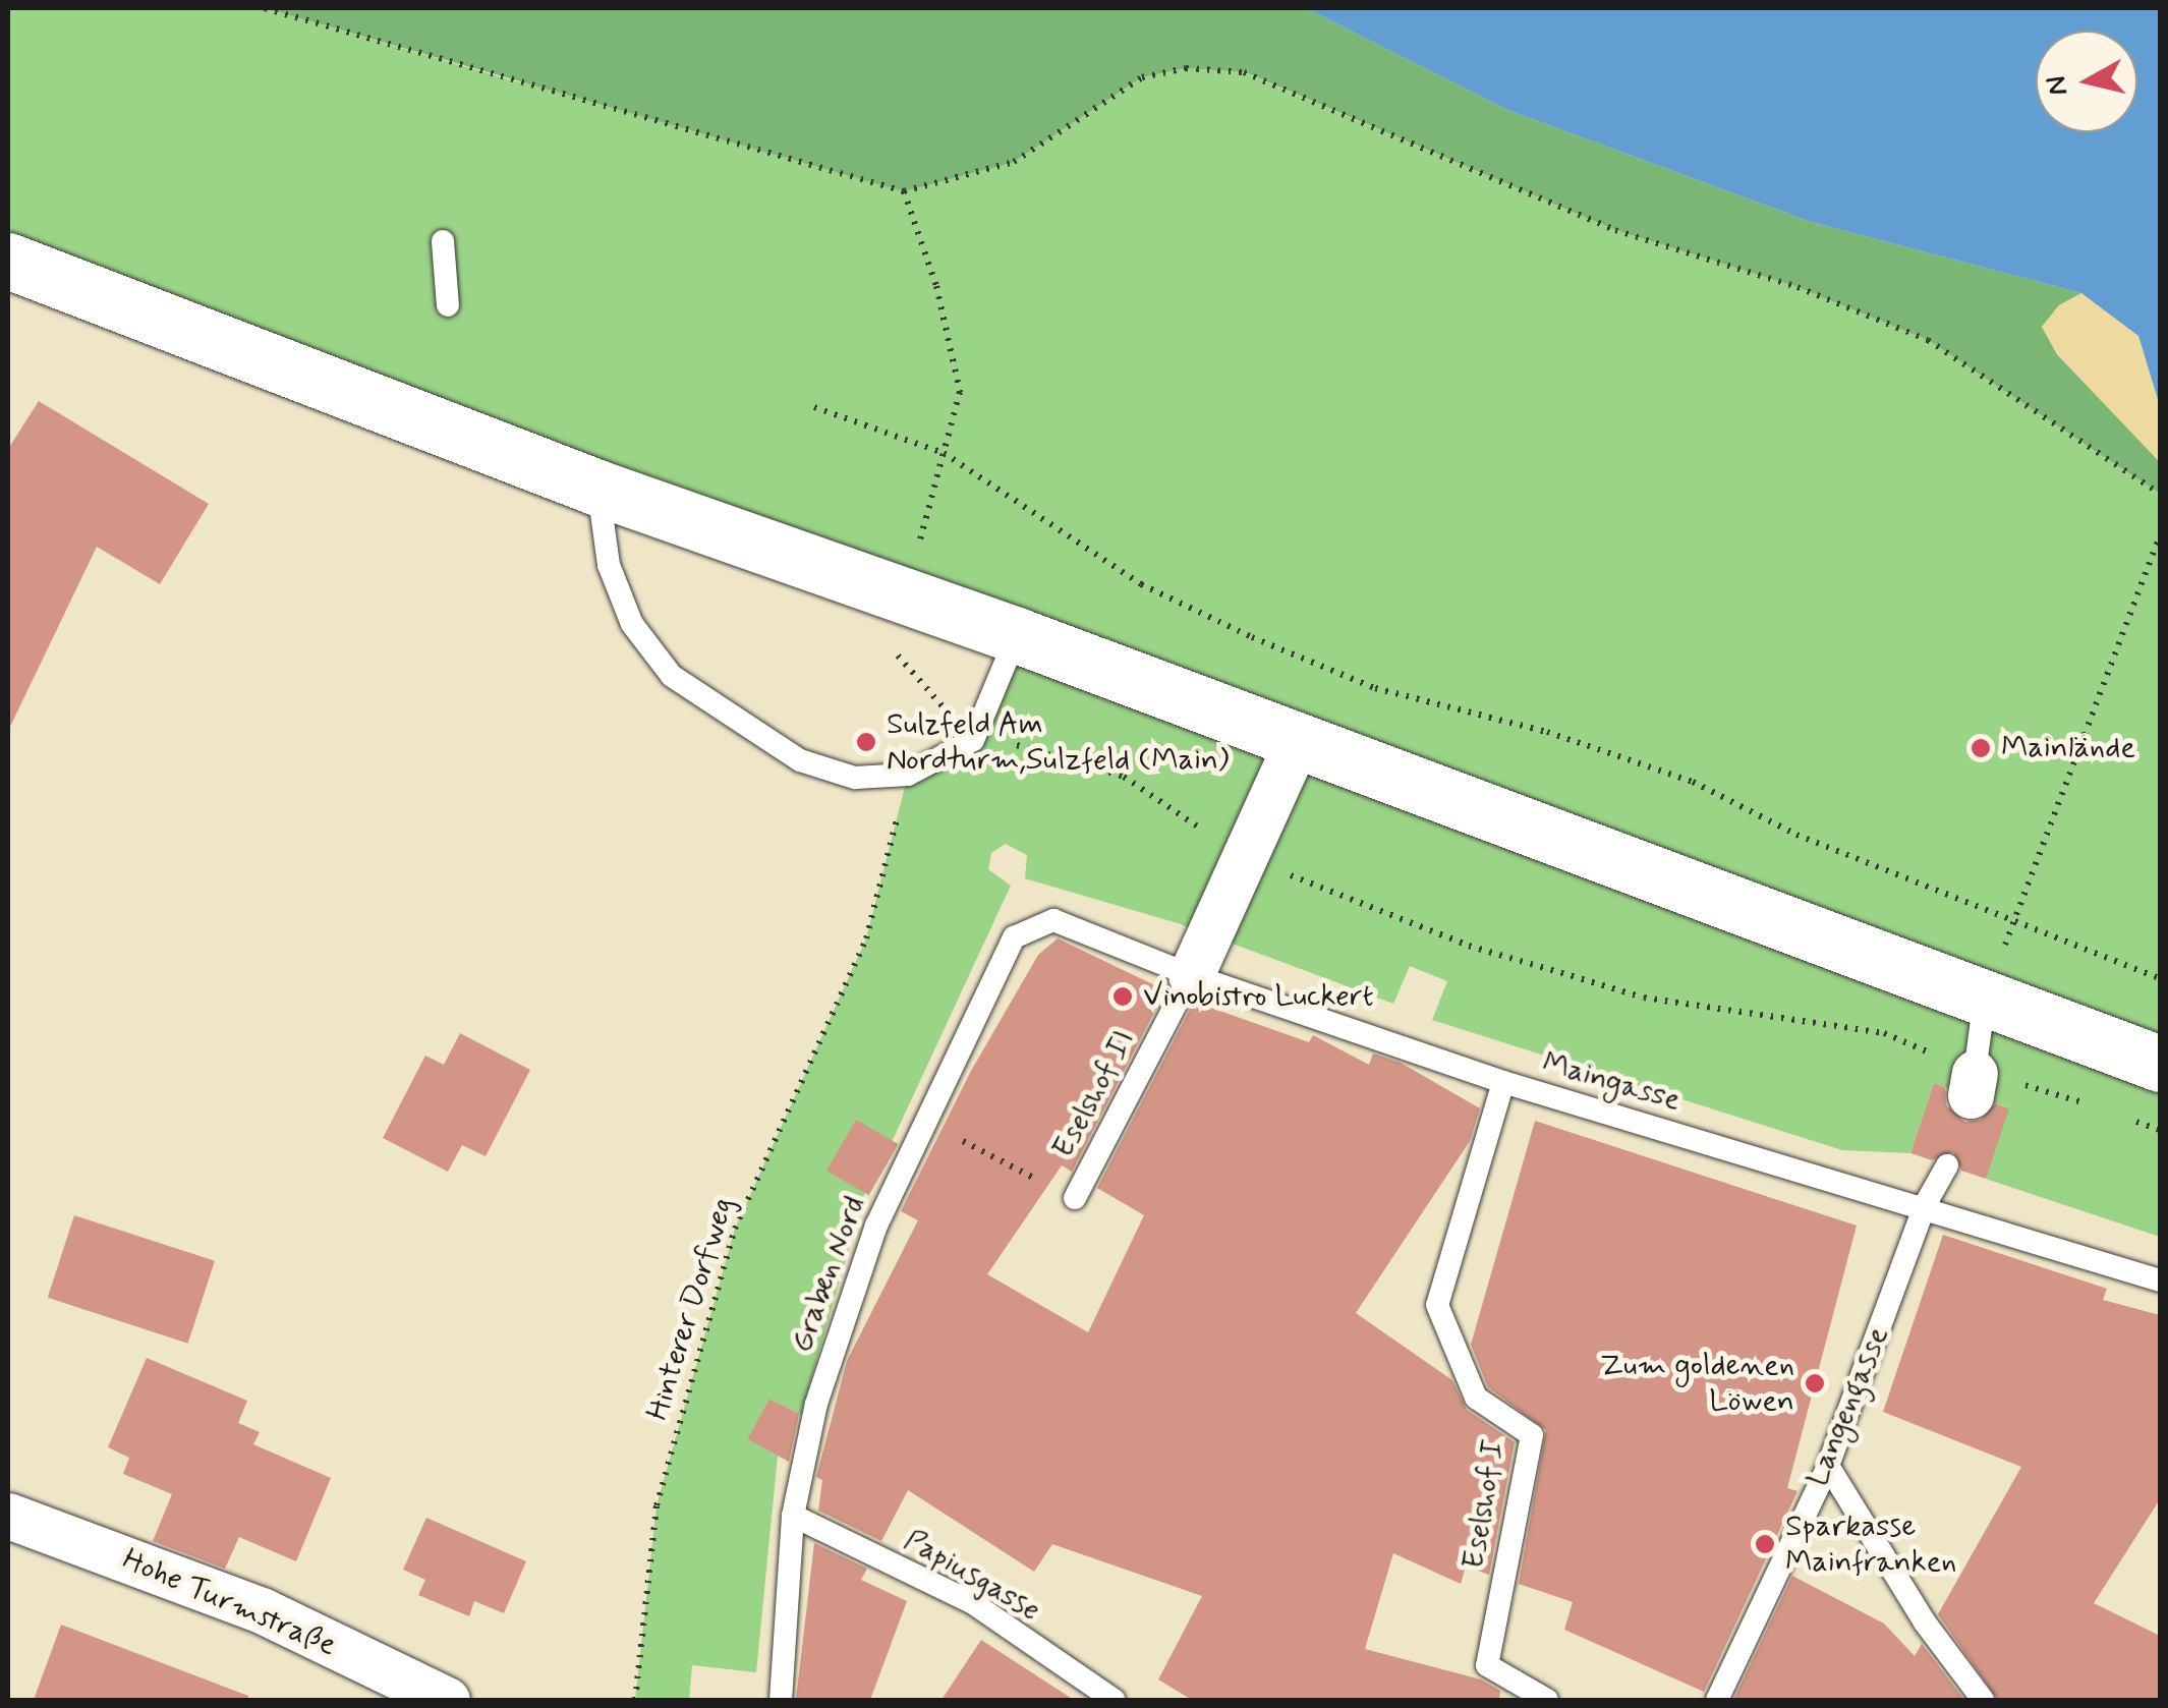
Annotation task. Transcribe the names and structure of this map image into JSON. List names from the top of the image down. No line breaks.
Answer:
{"streets":{"street":["Hohe Turmstraße"],"lane":["Maingasse","Eselshof II","Graben Nord","Langengasse","Eselshof I","Papiusgasse"],"path":["Hinterer Dorfweg"]},"crossings":[["Maingasse","Eselshof II"],["Maingasse","Graben Nord"],["Maingasse","Langengasse"],["Maingasse","Eselshof I"],["Eselshof II","Graben Nord"],["Graben Nord","Papiusgasse"]],"places":["Sulzfeld Am Nordturm,Sulzfeld (Main)","Mainlände","Vinobistro Luckert","Zum goldenen Löwen","Sparkasse Mainfranken"],"north":"left"}
